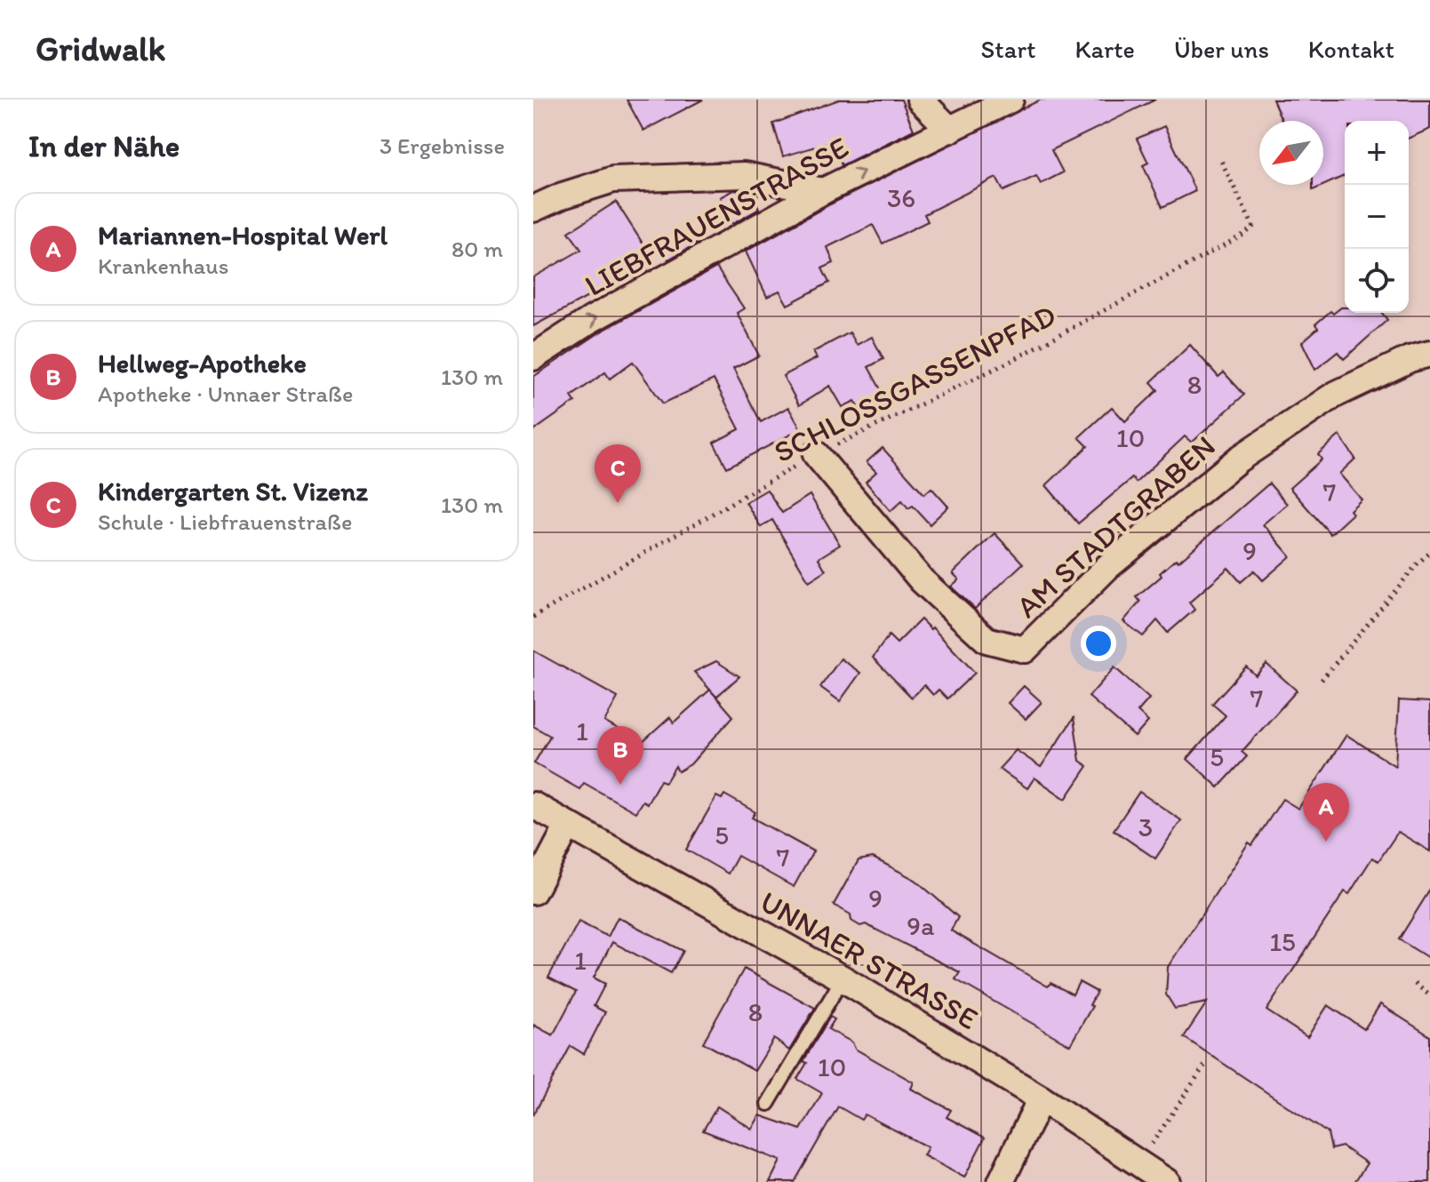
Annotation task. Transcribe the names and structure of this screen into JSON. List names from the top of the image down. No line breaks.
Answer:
{"streets":{"street":["LIEBFRAUENSTRASSE","AM STADTGRABEN","UNNAER STRASSE"],"path":["SCHLOSSGASSENPFAD"]},"crossings":[["SCHLOSSGASSENPFAD","AM STADTGRABEN"]],"one_way":["LIEBFRAUENSTRASSE"],"house_numbers":["36","8","10","7","9","7","1","5","3","5","7","9","9a","15","1","8","10"],"north":"bottom left","page":{"header":"Gridwalk","nav":["Start","Karte","Über uns","Kontakt"],"heading":["In der Nähe","3 Ergebnisse"],"map_buttons":["+","−"],"list":[{"mark":"A","name":"Mariannen-Hospital Werl","note":"Krankenhaus","value":"80 m"},{"mark":"B","name":"Hellweg-Apotheke","note":"Apotheke · Unnaer Straße","value":"130 m"},{"mark":"C","name":"Kindergarten St. Vizenz","note":"Schule · Liebfrauenstraße","value":"130 m"}],"pins":["C","B","A"]}}
